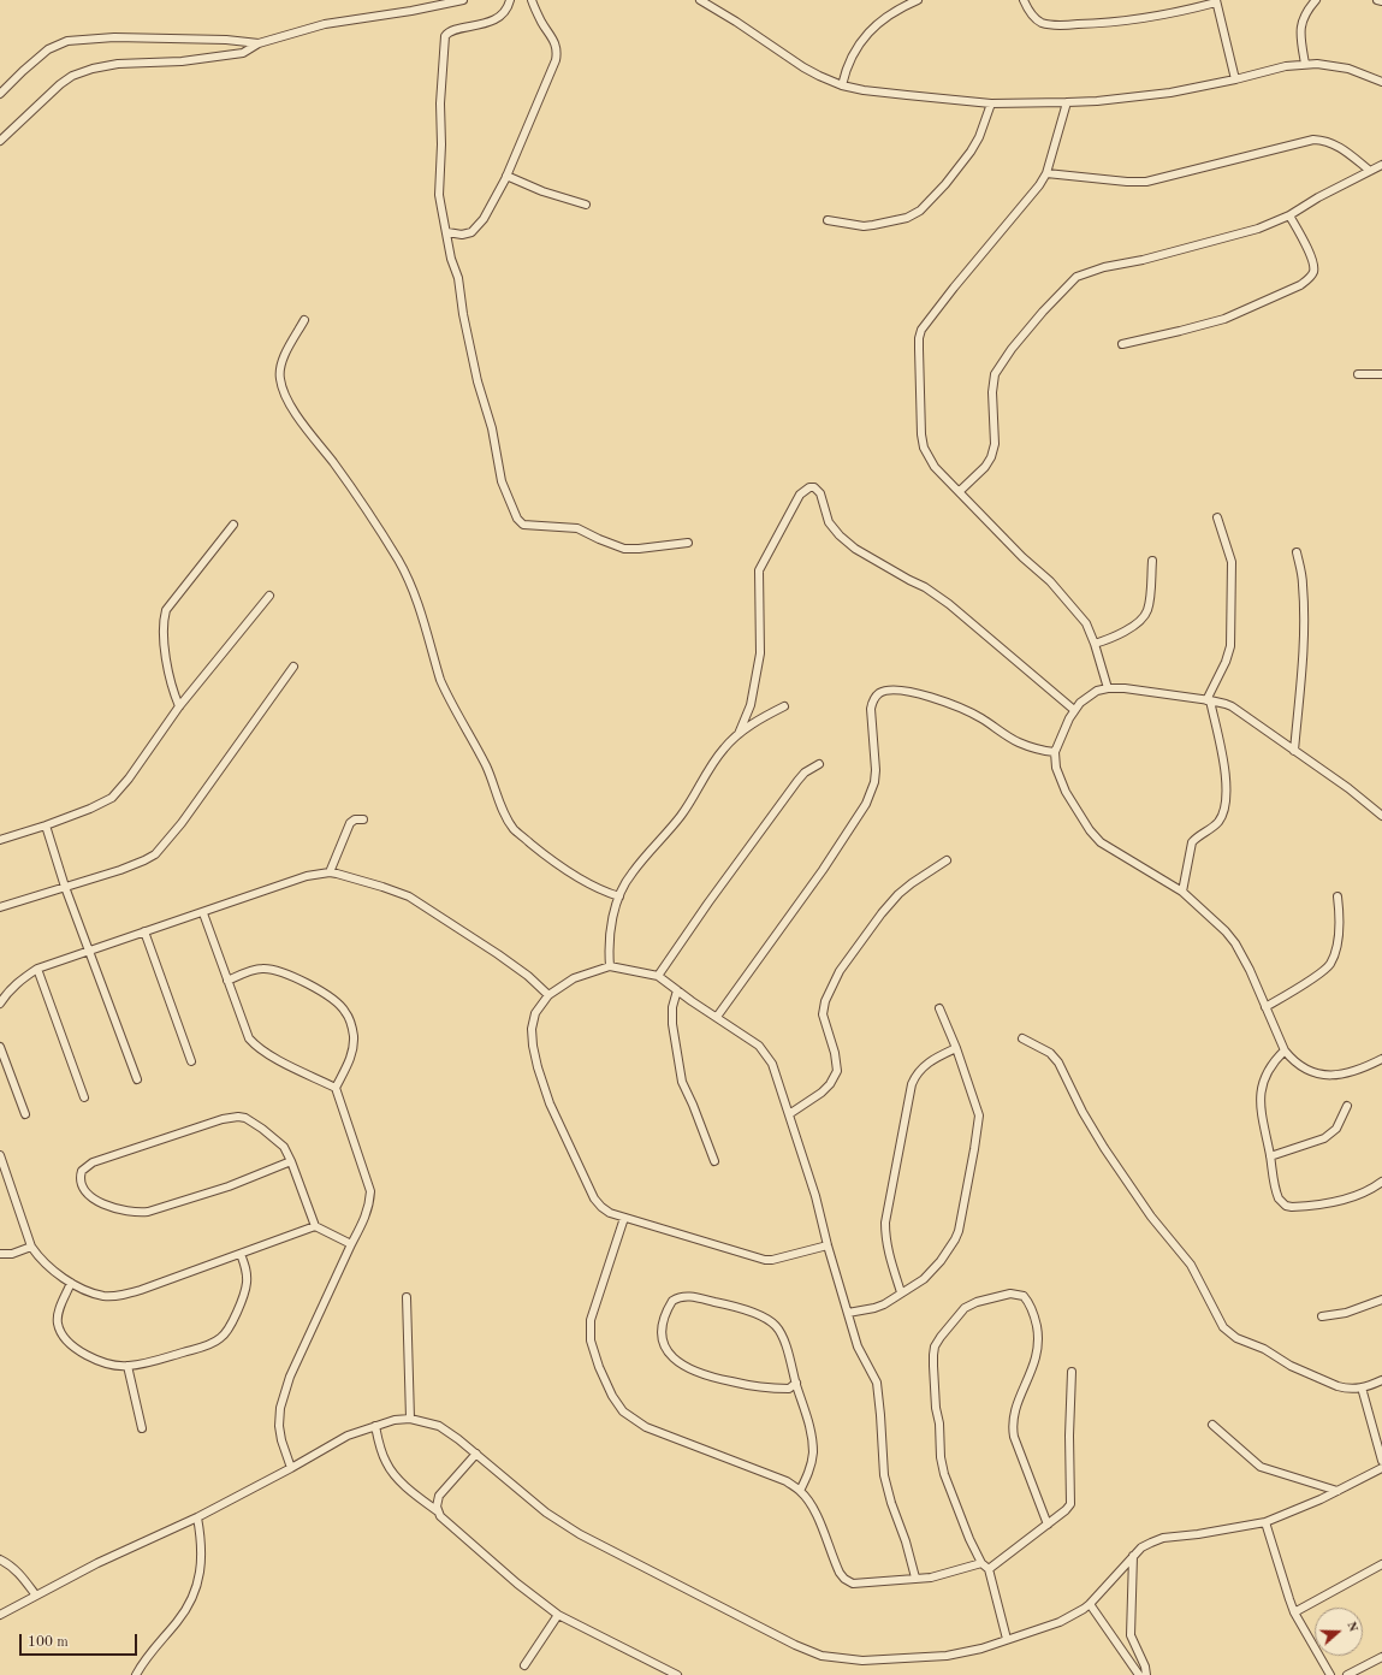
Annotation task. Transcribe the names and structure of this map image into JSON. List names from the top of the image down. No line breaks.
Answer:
{"scale_bar":"100 m","north":"right"}
